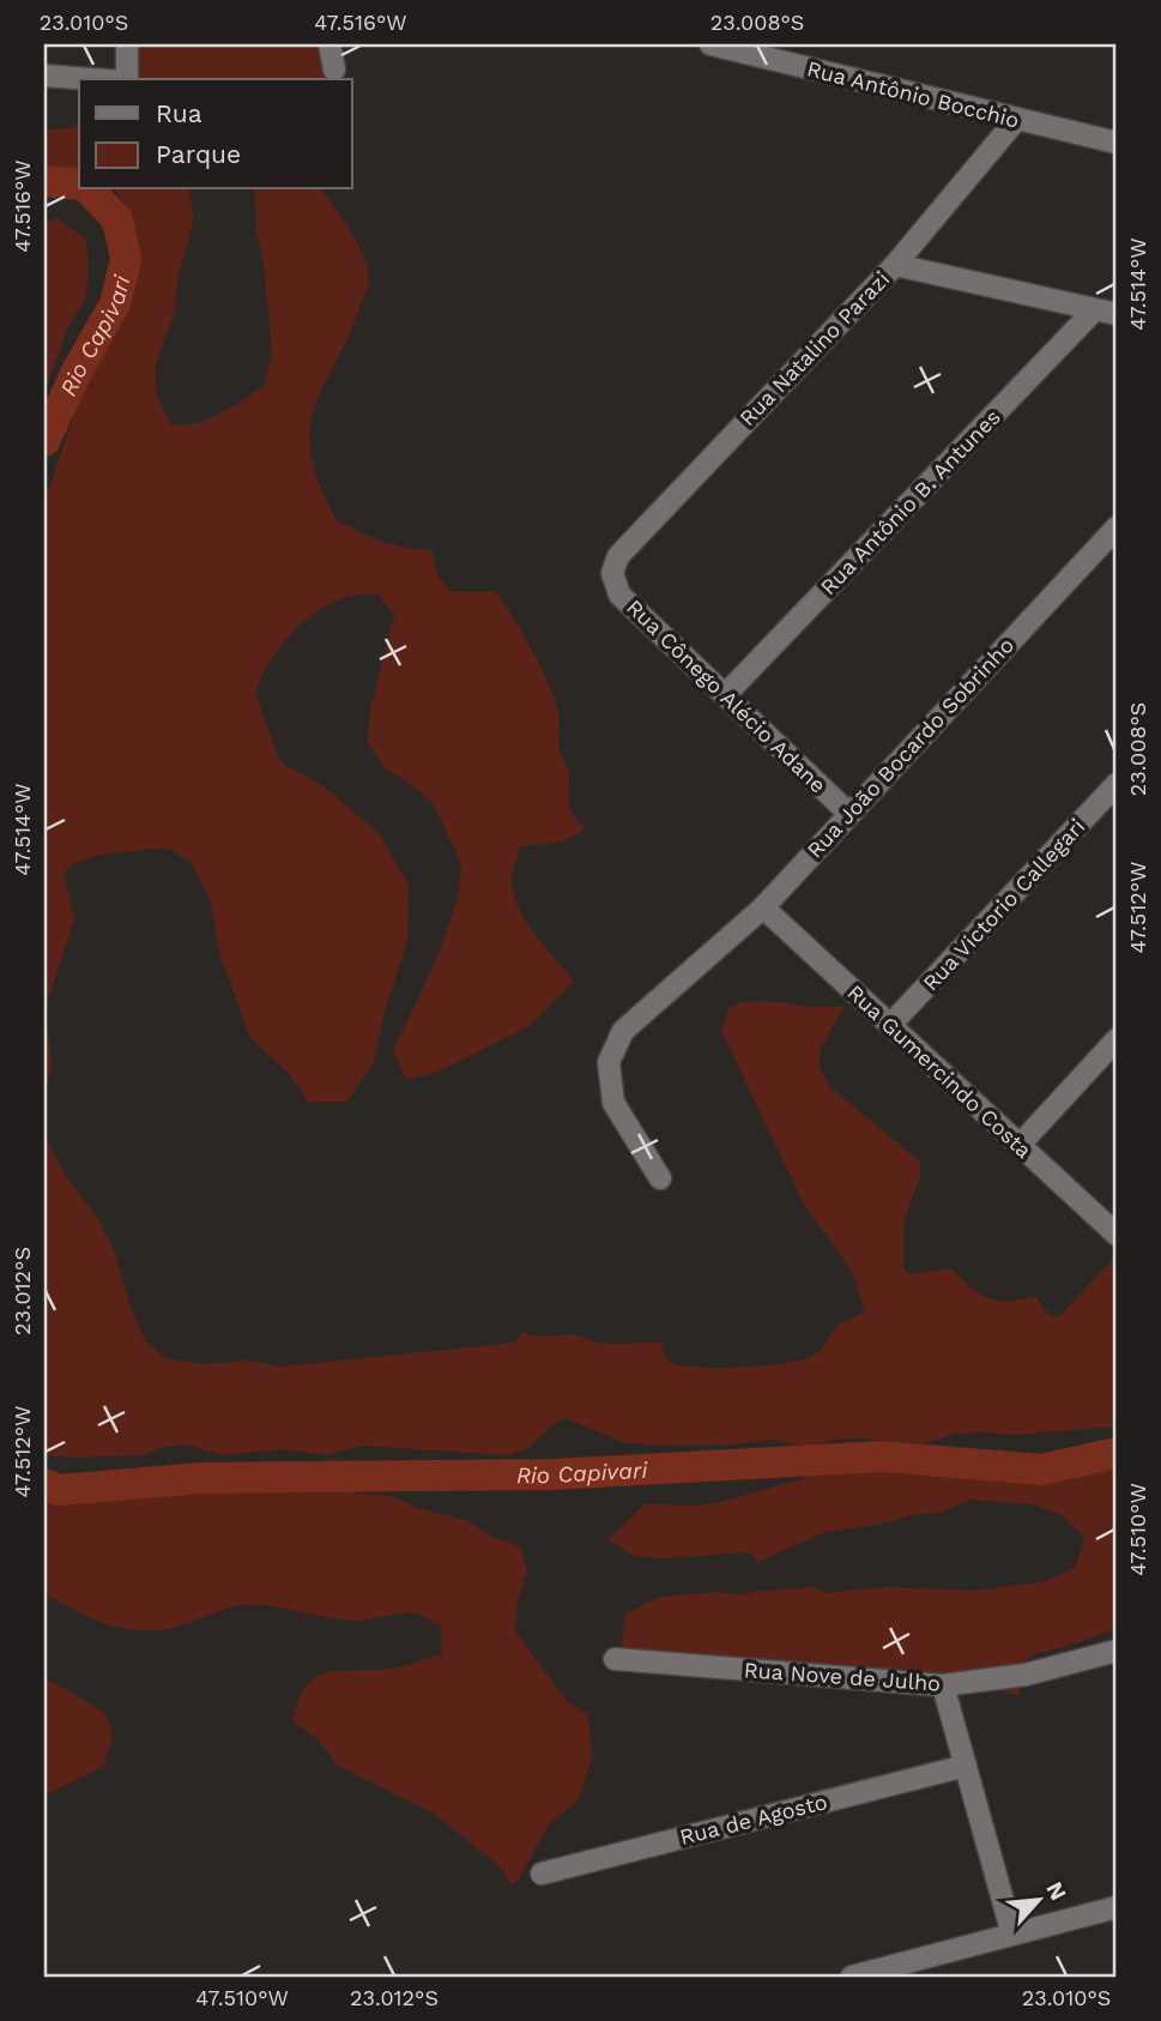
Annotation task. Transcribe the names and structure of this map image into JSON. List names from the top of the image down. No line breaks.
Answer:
{"streets":{"street":["Rua Antônio Bocchio","Rua Natalino Parazi","Rua Antônio B. Antunes","Rua Cônego Alécio Adane","Rua João Bocardo Sobrinho","Rua Victorio Callegari","Rua Gumercindo Costa","Rua Nove de Julho","Rua de Agosto"]},"crossings":[["Rua Antônio Bocchio","Rua Natalino Parazi"],["Rua Natalino Parazi","Rua Cônego Alécio Adane"],["Rua Antônio B. Antunes","Rua Cônego Alécio Adane"],["Rua Cônego Alécio Adane","Rua João Bocardo Sobrinho"],["Rua João Bocardo Sobrinho","Rua Gumercindo Costa"],["Rua Victorio Callegari","Rua Gumercindo Costa"]],"water":["Rio Capivari"],"legend":["Rua","Parque"],"north":"top right","coordinates":["23.010°S","47.516°W","23.008°S","47.514°W","47.512°W","23.012°S","47.510°W"]}
